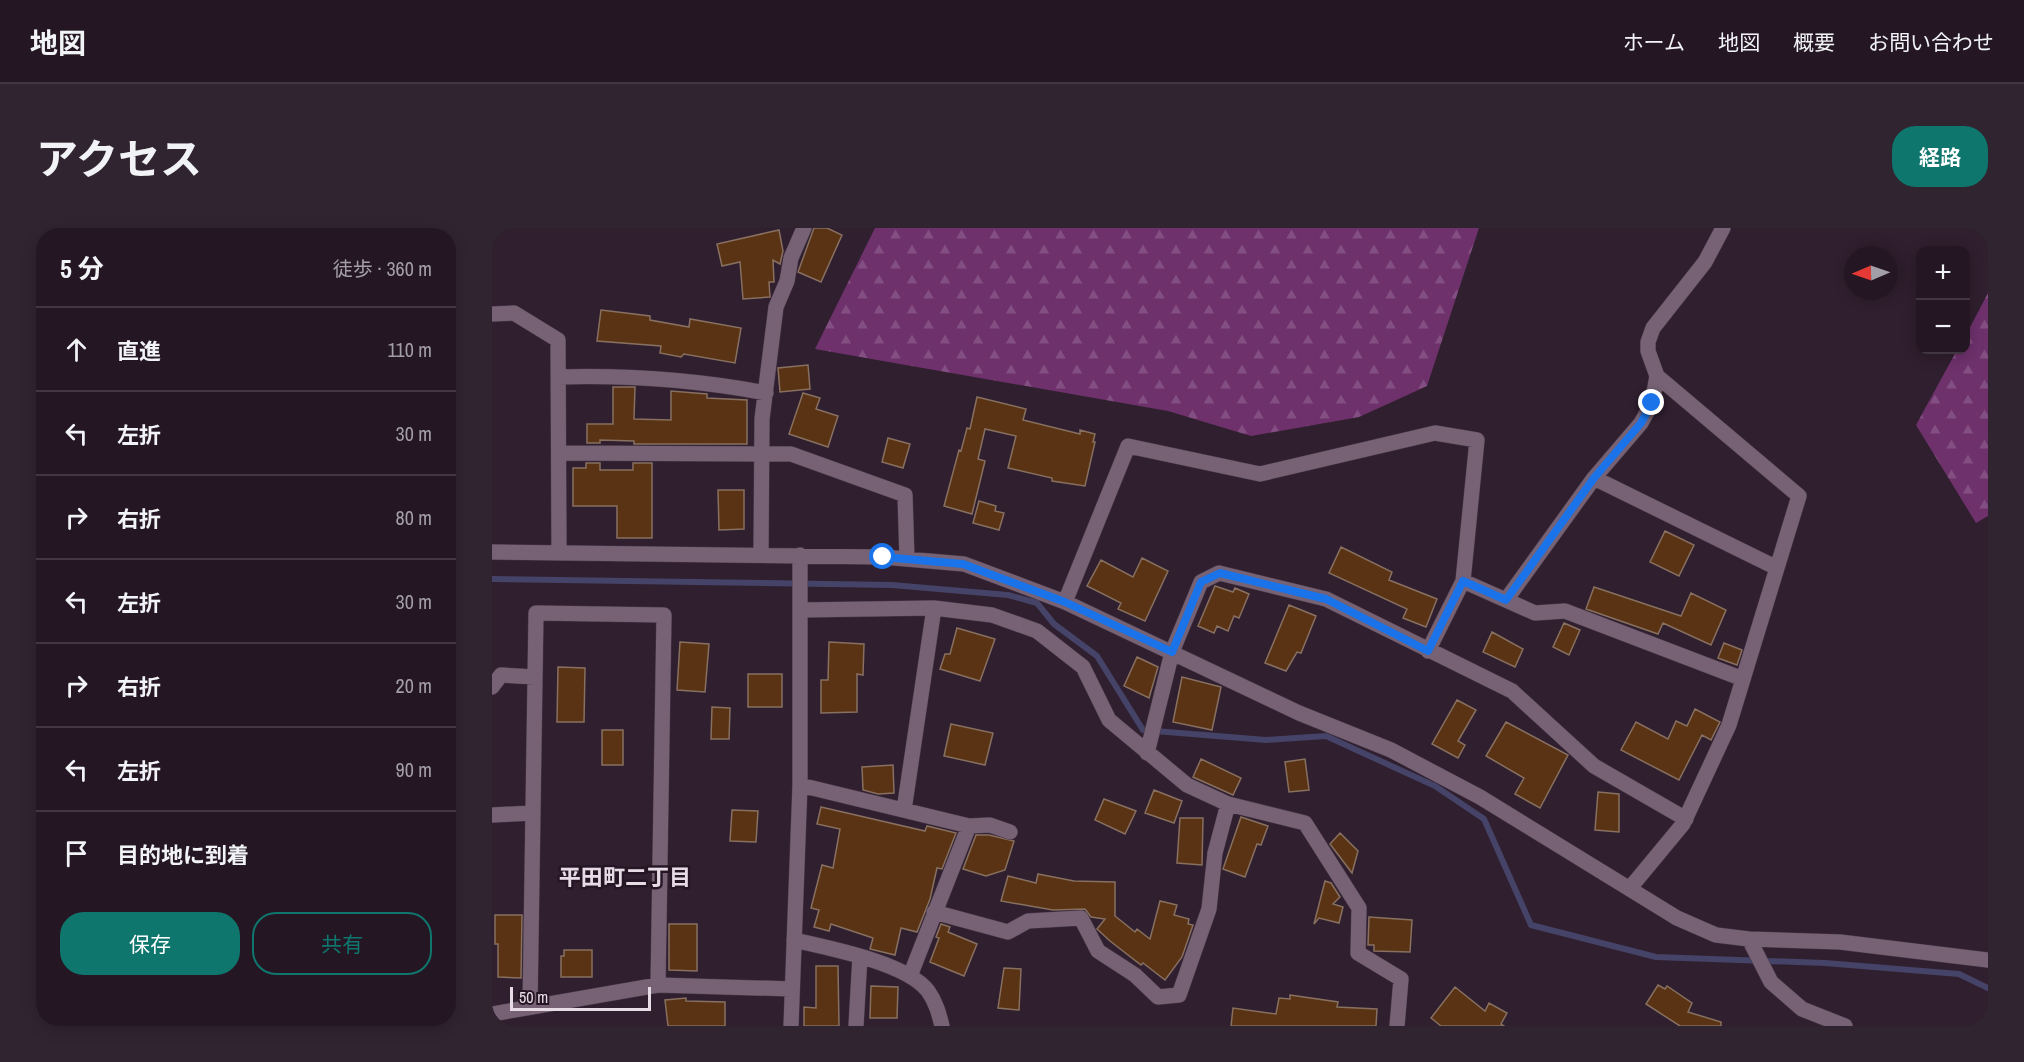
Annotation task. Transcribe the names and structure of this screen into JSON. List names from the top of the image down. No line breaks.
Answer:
{"districts":["平田町二丁目"],"scale_bar":"50 m","north":"left","page":{"header":"地図","nav":["ホーム","地図","概要","お問い合わせ"],"title":"アクセス","buttons":["経路",["保存","共有"]],"heading":["5 分","徒歩 · 360 m"],"map_buttons":["+","−"],"list":[["直進","110 m"],["左折","30 m"],["右折","80 m"],["左折","30 m"],["右折","20 m"],["左折","90 m"],"目的地に到着"],"scale":"50 m"}}
